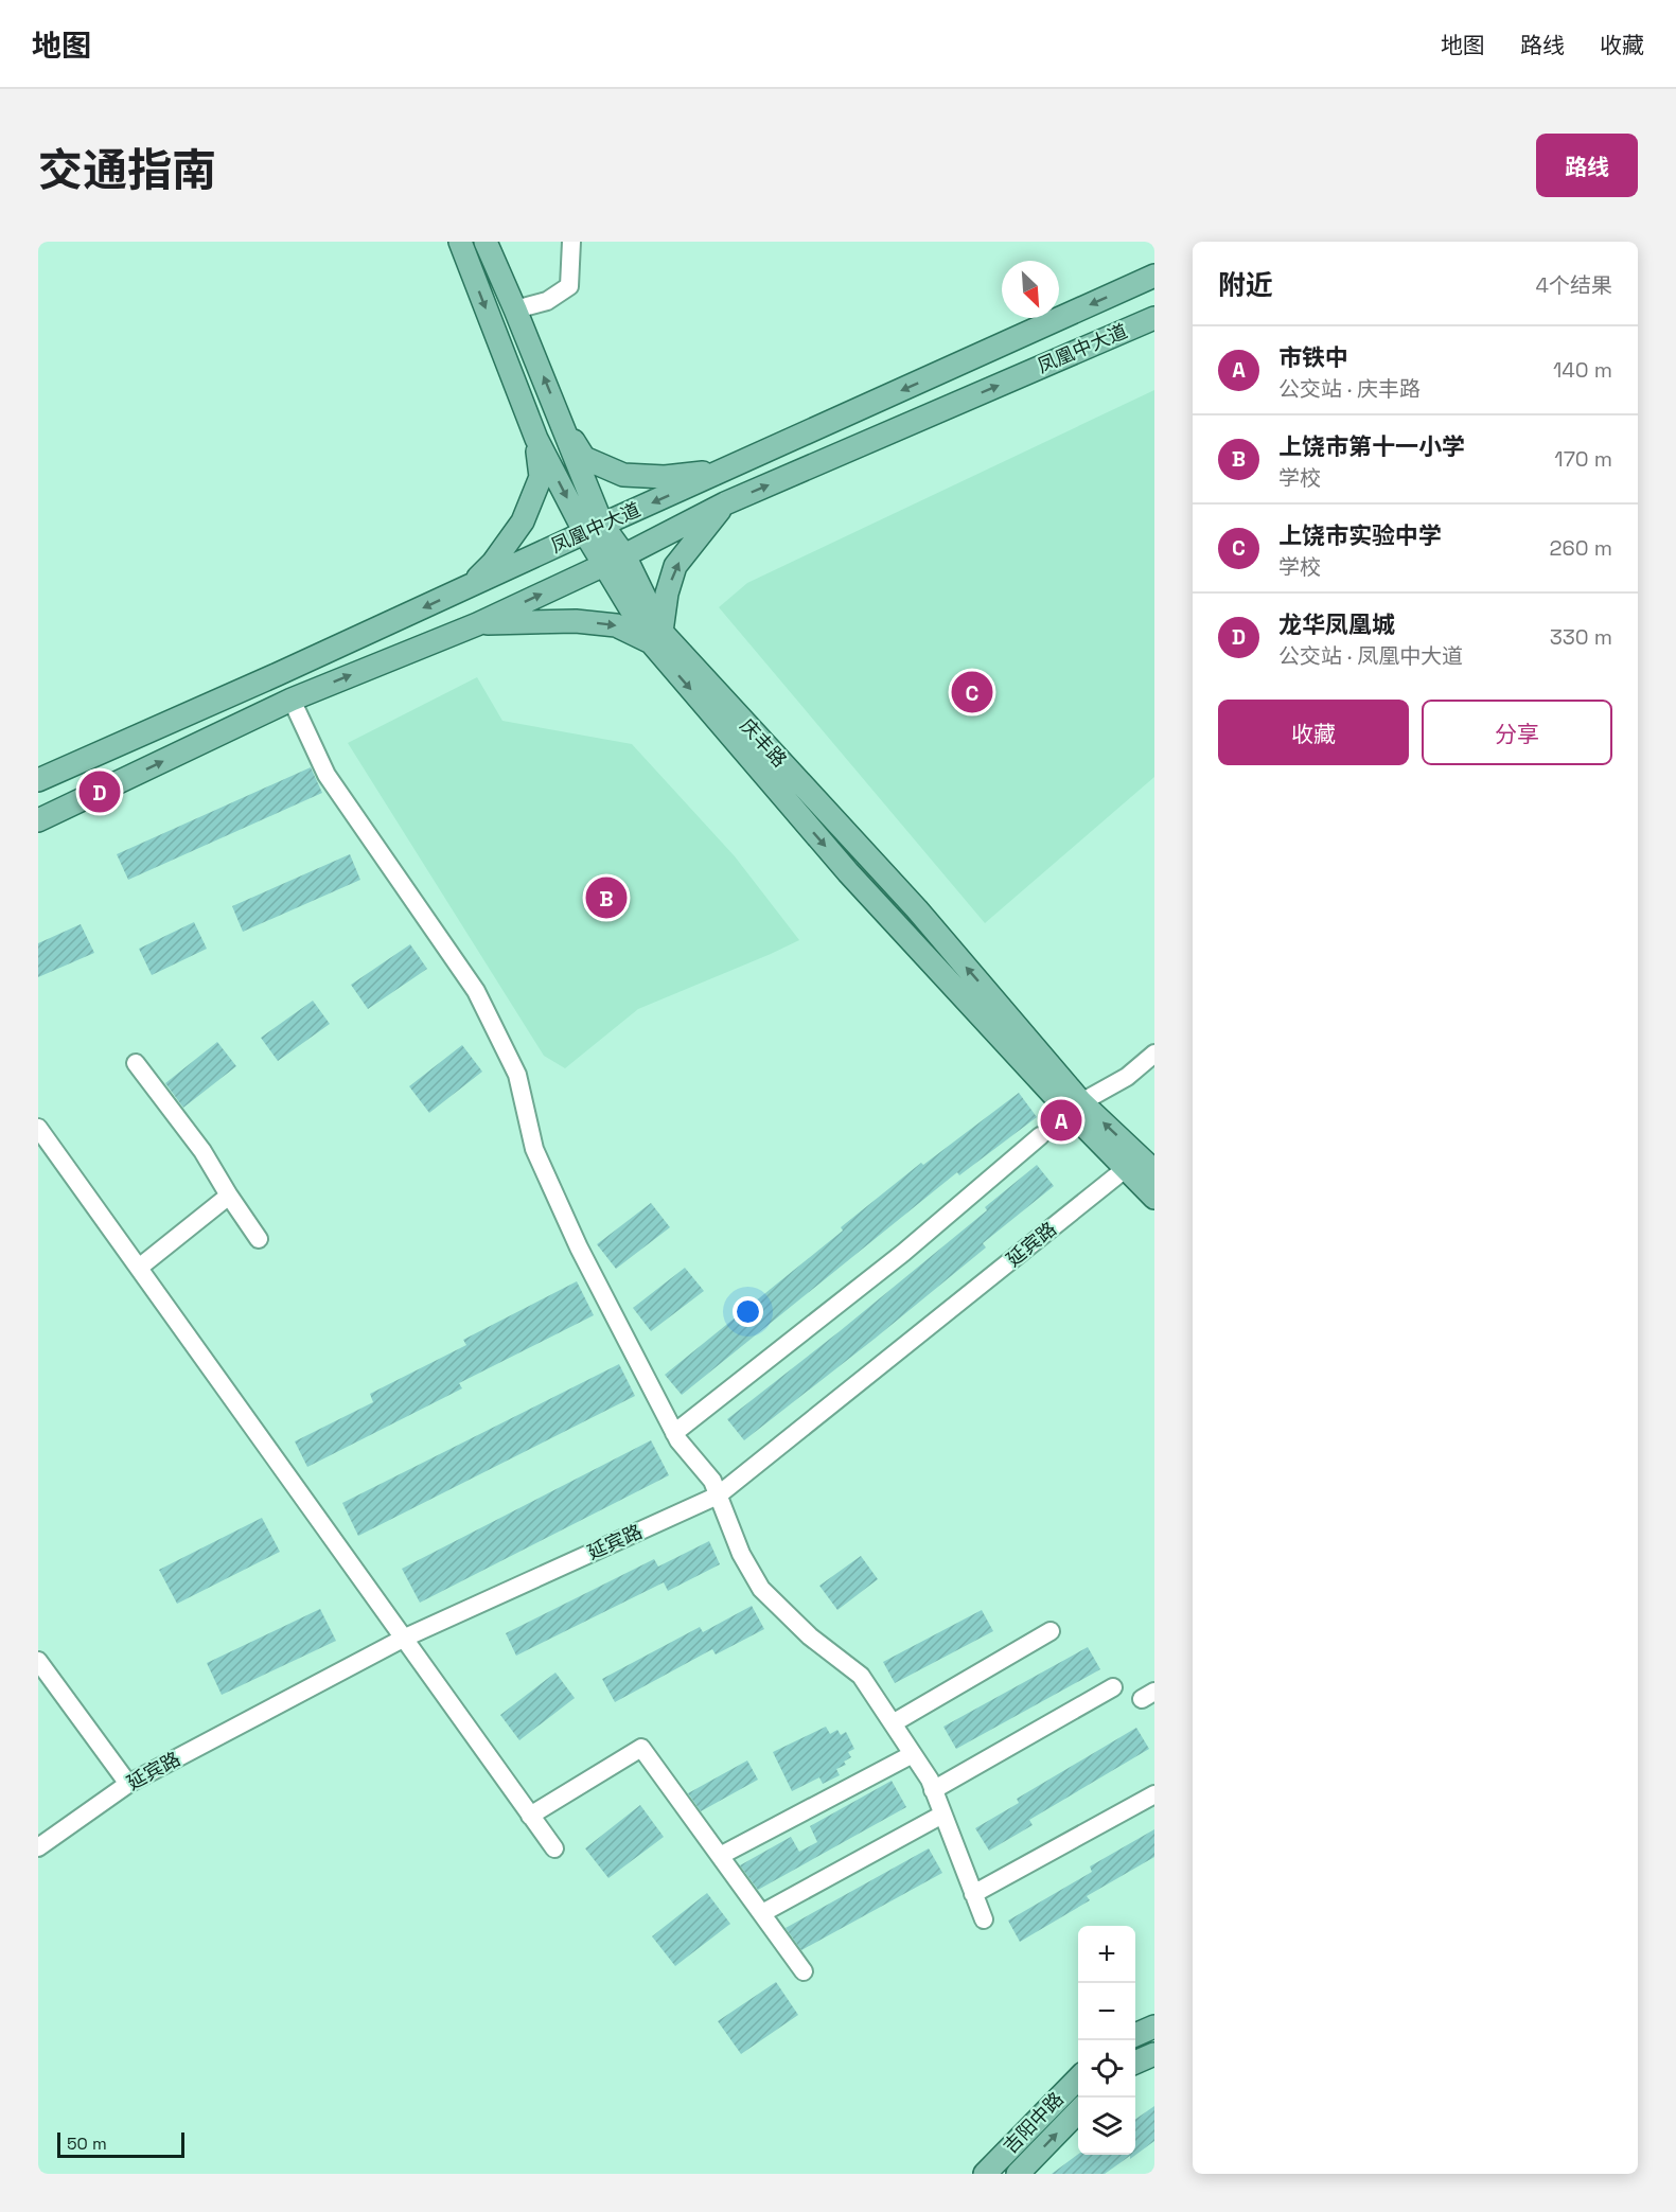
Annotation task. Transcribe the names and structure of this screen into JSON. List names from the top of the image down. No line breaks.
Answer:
{"streets":{"main road":["凤凰中大道","庆丰路","吉阳中路"],"street":["延宾路"]},"crossings":[["凤凰中大道","庆丰路"],["庆丰路","延宾路"]],"scale_bar":"50 m","north":"bottom right","page":{"header":"地图","nav":["地图","路线","收藏"],"title":"交通指南","buttons":["路线",["收藏","分享"]],"heading":["附近","4个结果"],"list":[{"mark":"A","name":"市铁中","note":"公交站 · 庆丰路","value":"140 m"},{"mark":"B","name":"上饶市第十一小学","note":"学校","value":"170 m"},{"mark":"C","name":"上饶市实验中学","note":"学校","value":"260 m"},{"mark":"D","name":"龙华凤凰城","note":"公交站 · 凤凰中大道","value":"330 m"}],"pins":["C","D","B","A"],"map_buttons":["+","−"],"scale":"50 m"}}
